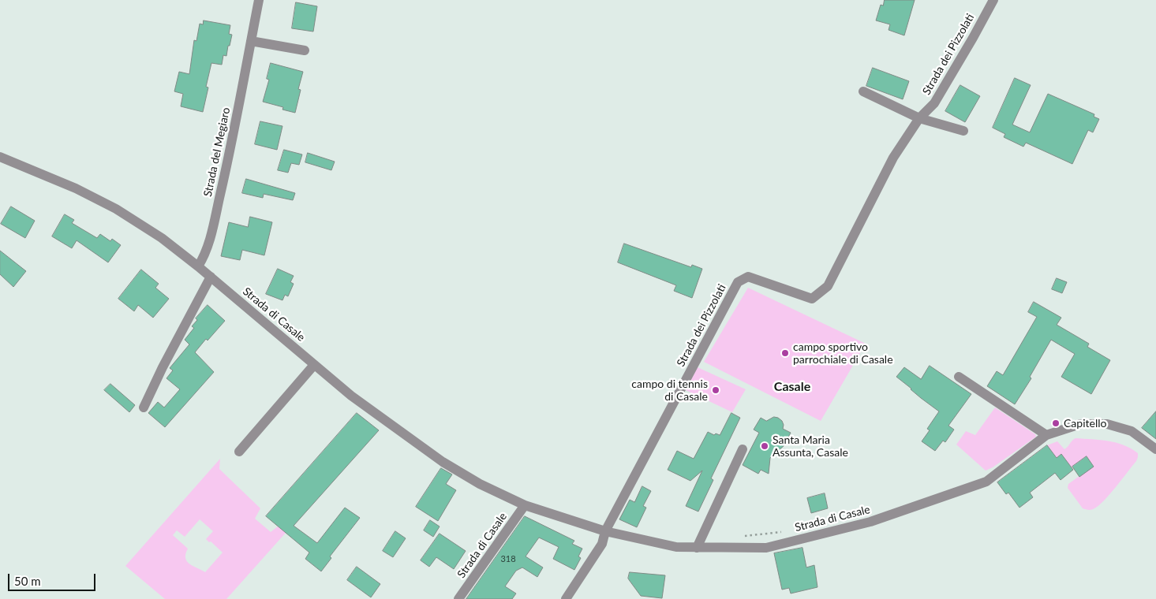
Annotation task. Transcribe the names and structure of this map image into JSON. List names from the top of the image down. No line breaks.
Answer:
{"streets":{"street":["Strada dei Pizzolati","Strada del Megiaro","Strada di Casale"]},"crossings":[["Strada dei Pizzolati","Strada di Casale"],["Strada del Megiaro","Strada di Casale"]],"districts":["Casale"],"places":["campo sportivo parrochiale di Casale","campo di tennis di Casale","Capitello","Santa Maria Assunta, Casale"],"house_numbers":["318"],"scale_bar":"50 m"}
